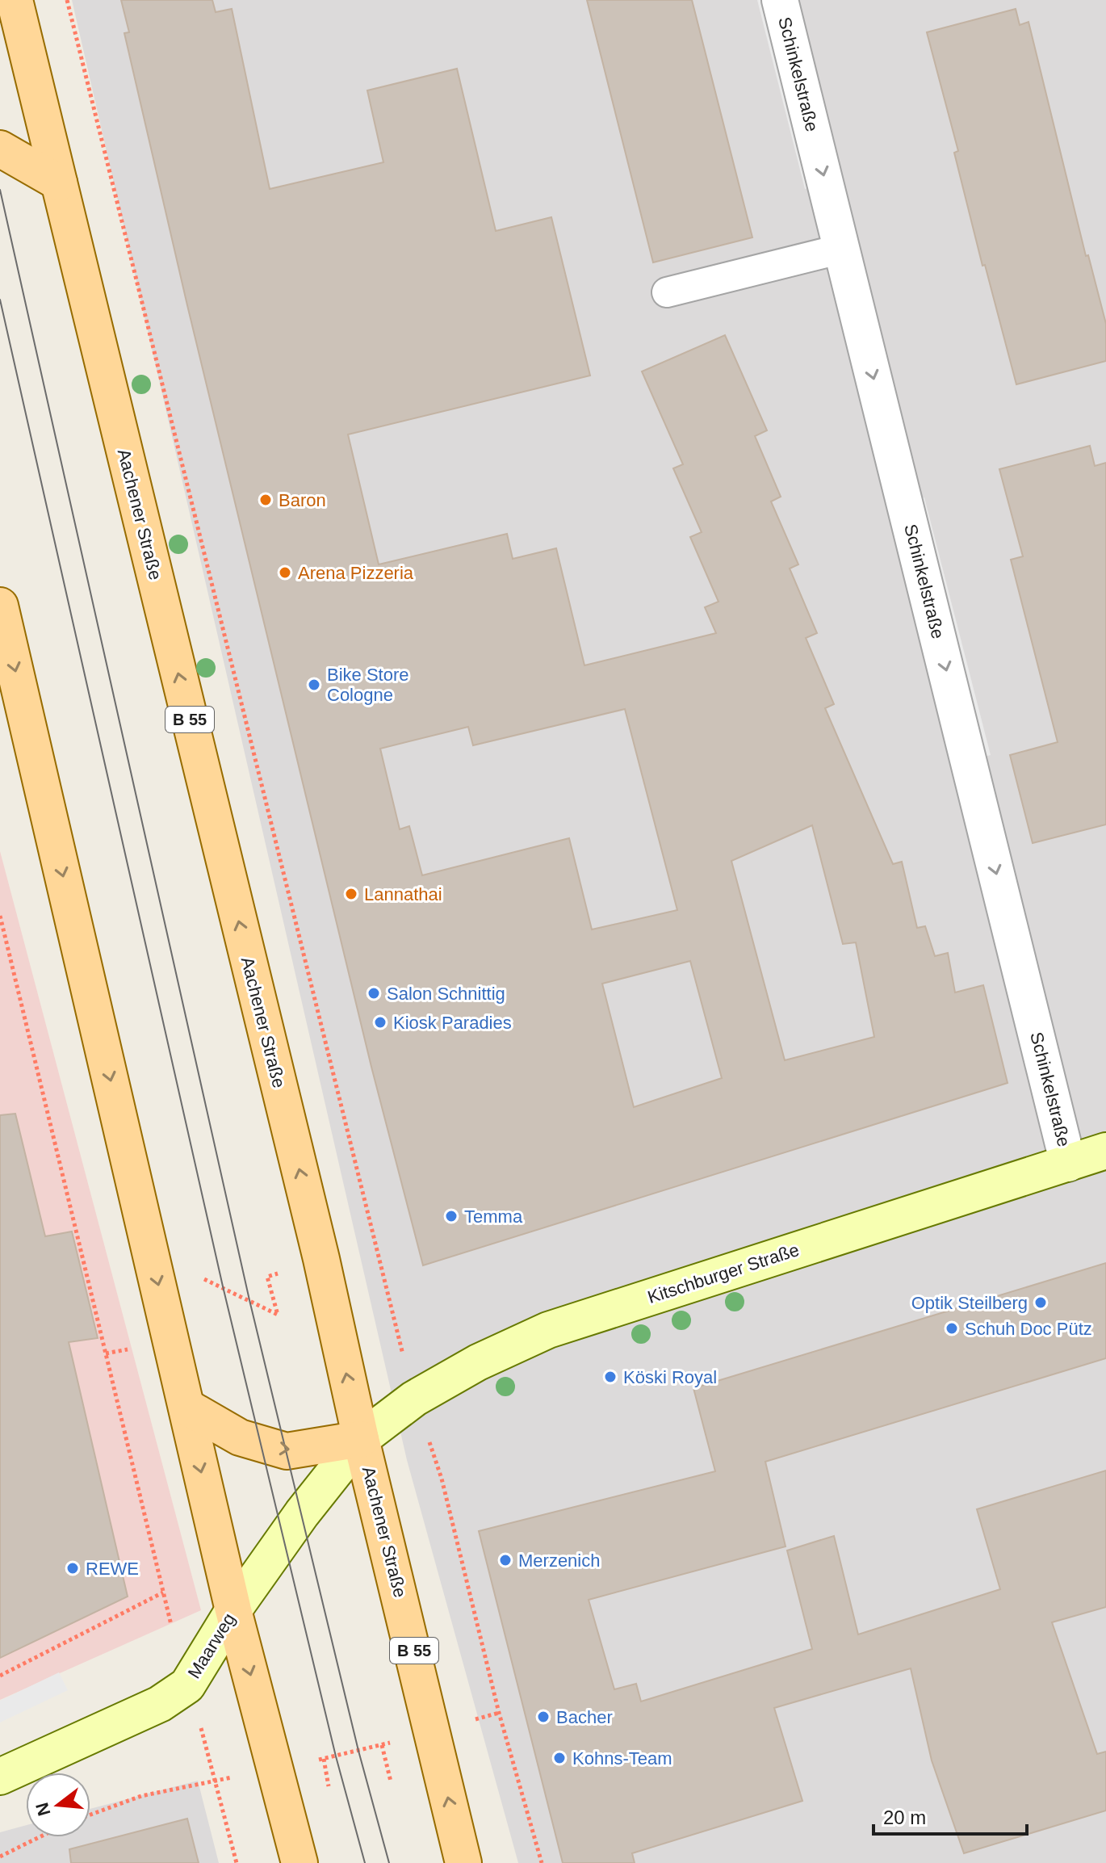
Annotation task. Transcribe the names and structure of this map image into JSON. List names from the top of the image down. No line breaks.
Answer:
{"streets":{"main road":["Aachener Straße","B 55"],"street":["Schinkelstraße","Kitschburger Straße","Maarweg"]},"crossings":[["Schinkelstraße","Kitschburger Straße"],["Aachener Straße","Kitschburger Straße"],["Aachener Straße","Maarweg"],["Kitschburger Straße","Maarweg"]],"one_way":["Schinkelstraße"],"places":["Baron","Arena Pizzeria","Bike Store Cologne","Lannathai","Salon Schnittig","Kiosk Paradies","Temma","Optik Steilberg","Schuh Doc Pütz","Köski Royal","Merzenich","REWE","Bacher","Kohns-Team"],"scale_bar":"20 m","north":"left"}
